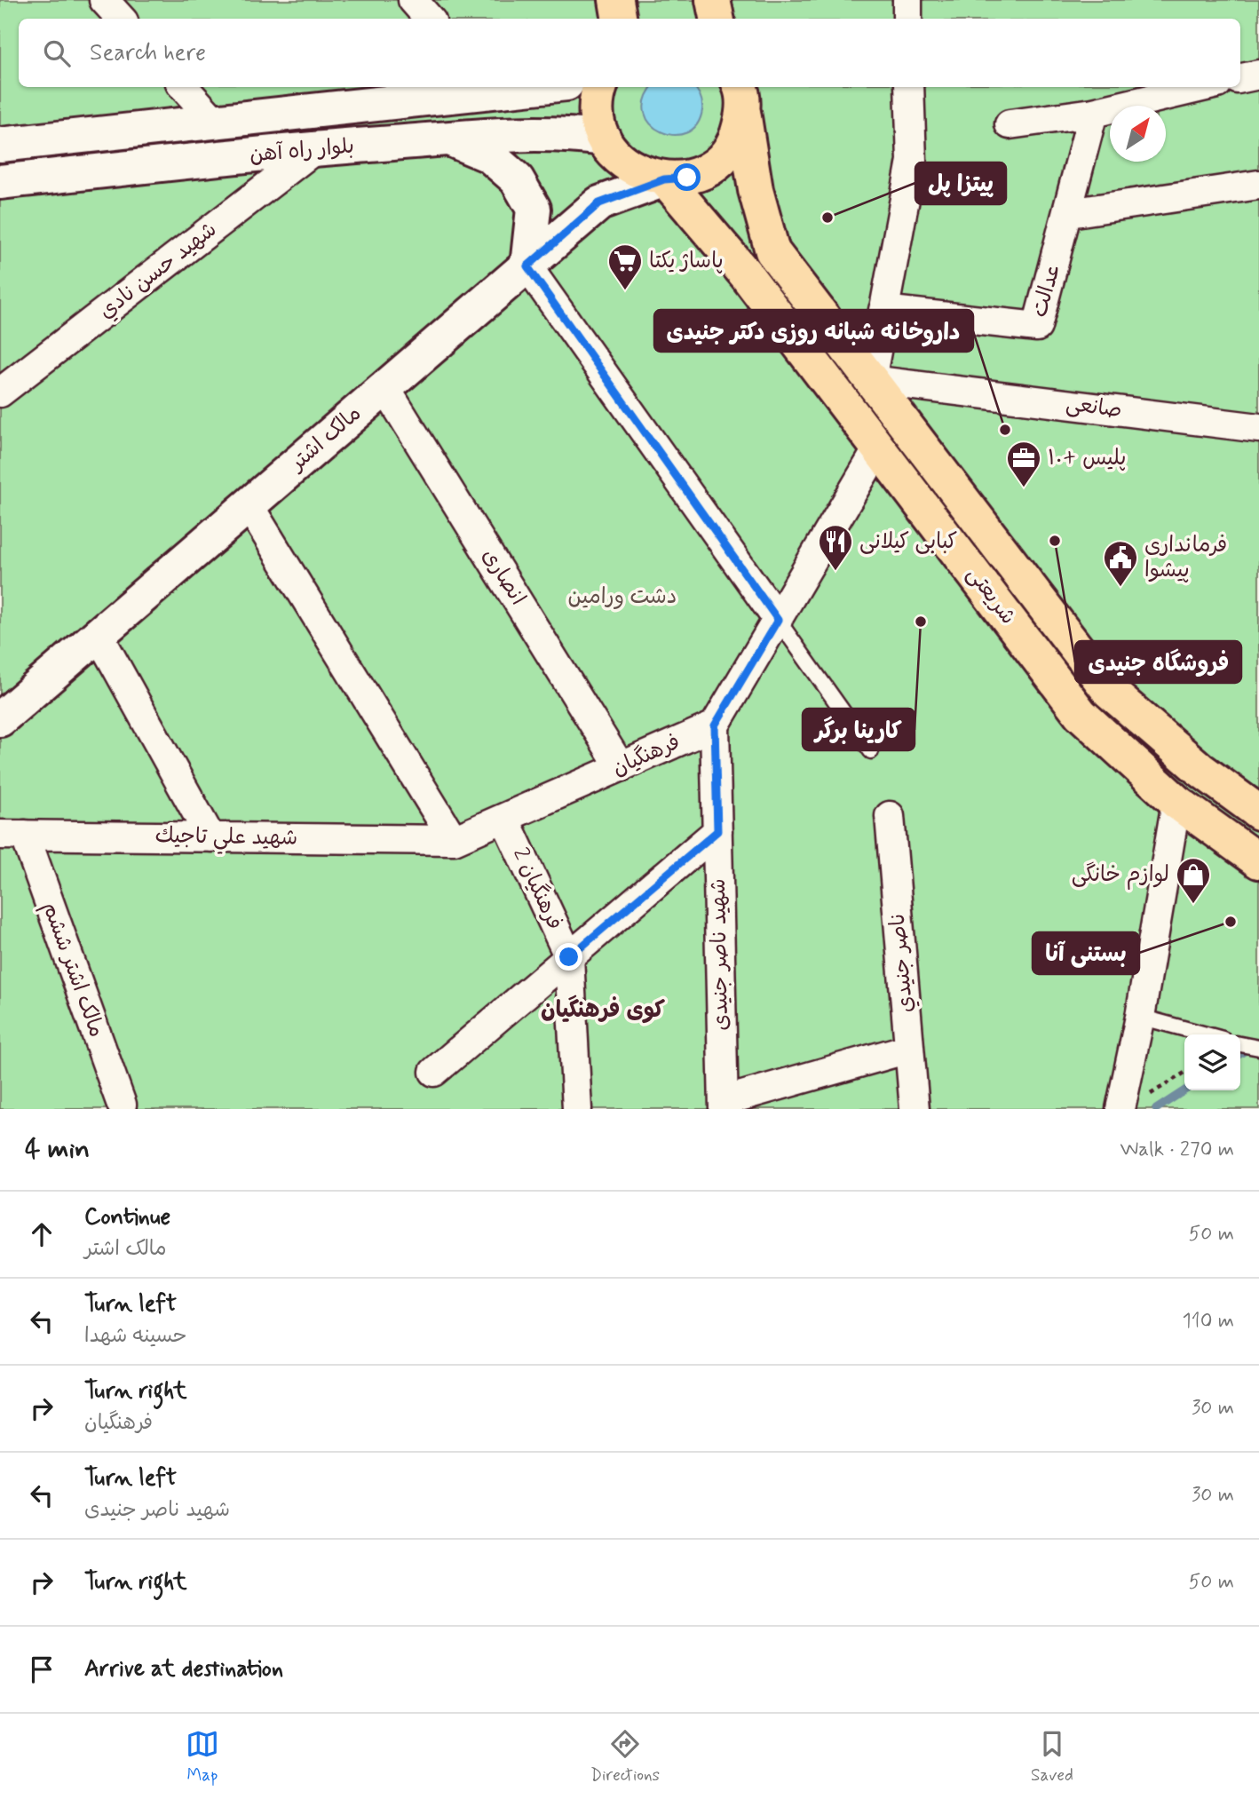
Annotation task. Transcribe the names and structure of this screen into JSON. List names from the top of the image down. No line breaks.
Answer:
{"streets":{"main road":["بلوار راه آهن","مالک اشتر","شریعتی"],"street":["شهيد حسن نادي","عدالت","صانعی","انصاری","فرهنگیان","شهيد علي تاجيك","فرهنگيان 2","شهيد ناصر جنیدی","ناصر جنيدي","مالک اشتر ششم"]},"crossings":[["بلوار راه آهن","شهيد حسن نادي"],["صانعی","شریعتی"],["مالک اشتر","انصاری"],["مالک اشتر","شریعتی"],["انصاری","فرهنگیان"],["فرهنگیان","شهيد علي تاجيك"],["فرهنگیان","فرهنگيان 2"],["فرهنگیان","شهيد ناصر جنیدی"],["شهيد علي تاجيك","مالک اشتر ششم"]],"districts":["کوی فرهنگیان"],"parks":["دشت ورامین"],"places":{"other":["پیتزا پل","داروخانه شبانه روزی دکتر جنیدی","فروشگاه جنیدی","کارینا برگر","بستنی آنا"],"supermarket":["پاساژ یکتا"],"office":["پلیس +۱۰"],"restaurant":["کبابی کیلانی"],"public building":["فرمانداری پیشوا"],"shop":["لوازم خانگی"]},"north":"top right","page":{"search":"Search here","heading":["4 min","Walk · 270 m"],"list":[["Continue","مالک اشتر","50 m"],["Turn left","حسینه شهدا","110 m"],["Turn right","فرهنگیان","30 m"],["Turn left","شهيد ناصر جنیدی","30 m"],["Turn right","50 m"],"Arrive at destination"],"nav":["Map","Directions","Saved"]}}
